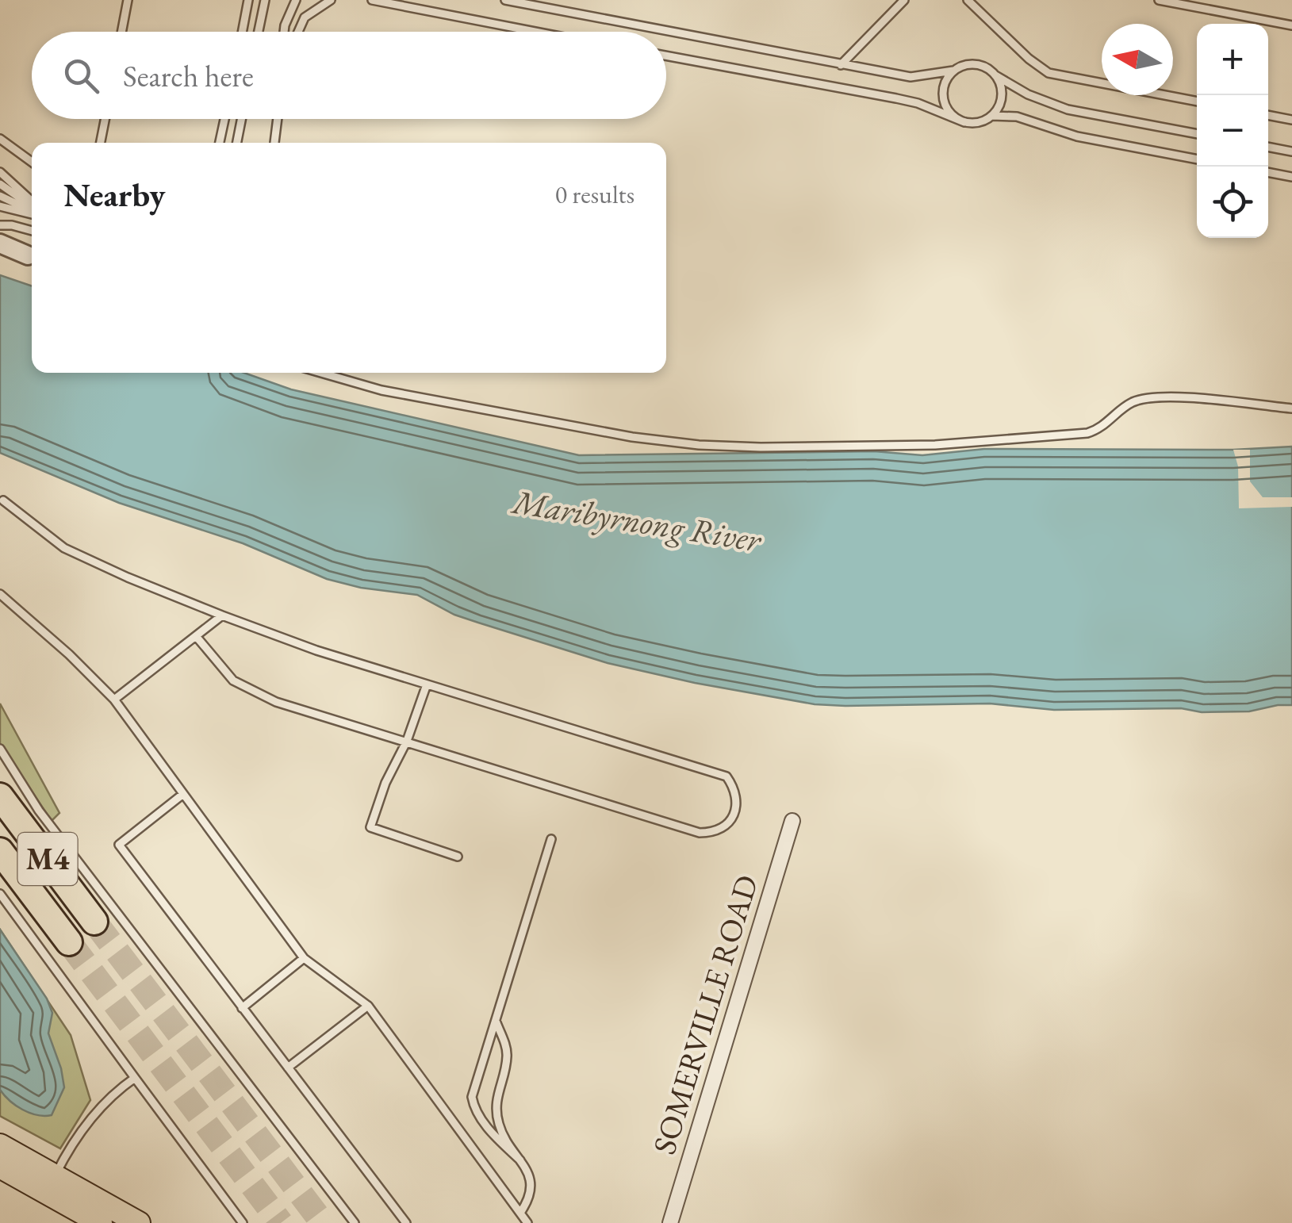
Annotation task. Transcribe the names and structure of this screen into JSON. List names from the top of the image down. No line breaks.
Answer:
{"streets":{"highway":["M4"],"street":["SOMERVILLE ROAD"]},"water":["Maribyrnong River"],"north":"left","page":{"map_buttons":["+","−"],"search":"Search here","heading":["Nearby","0 results"]}}
